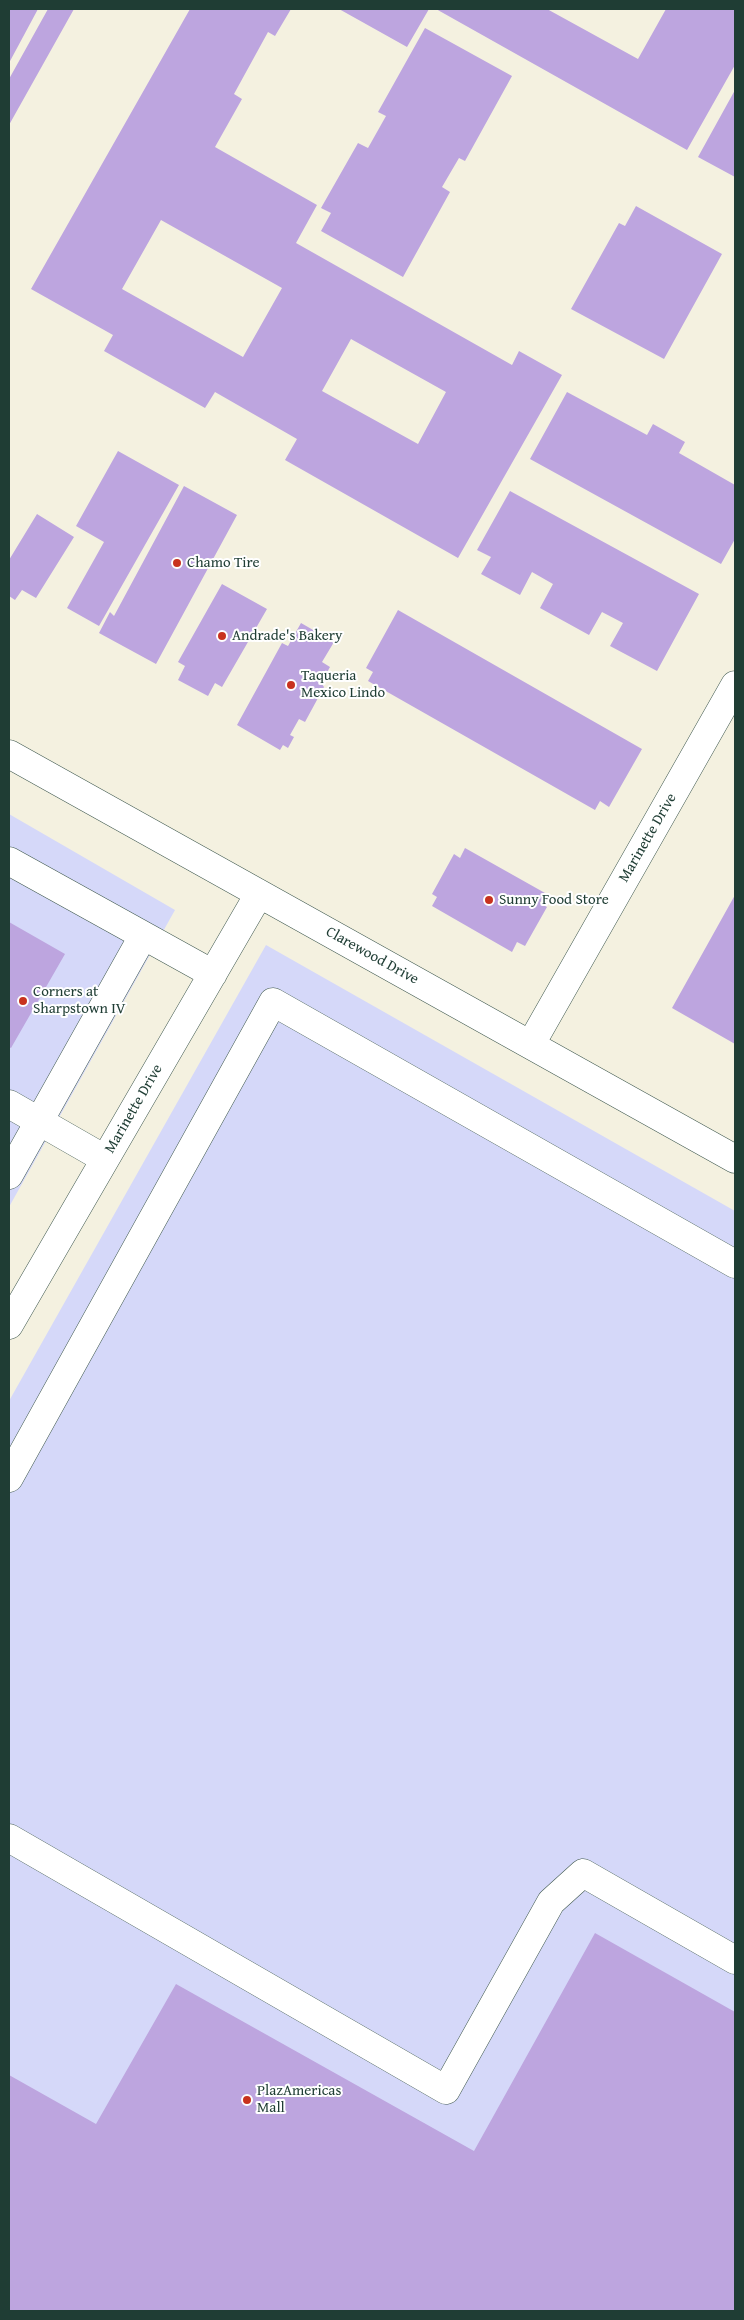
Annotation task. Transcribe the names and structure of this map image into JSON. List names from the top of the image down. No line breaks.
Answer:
{"streets":{"street":["Marinette Drive","Clarewood Drive"]},"crossings":[["Marinette Drive","Clarewood Drive"]],"places":["Chamo Tire","Andrade's Bakery","Taqueria Mexico Lindo","Sunny Food Store","Corners at Sharpstown IV","PlazAmericas Mall"]}
